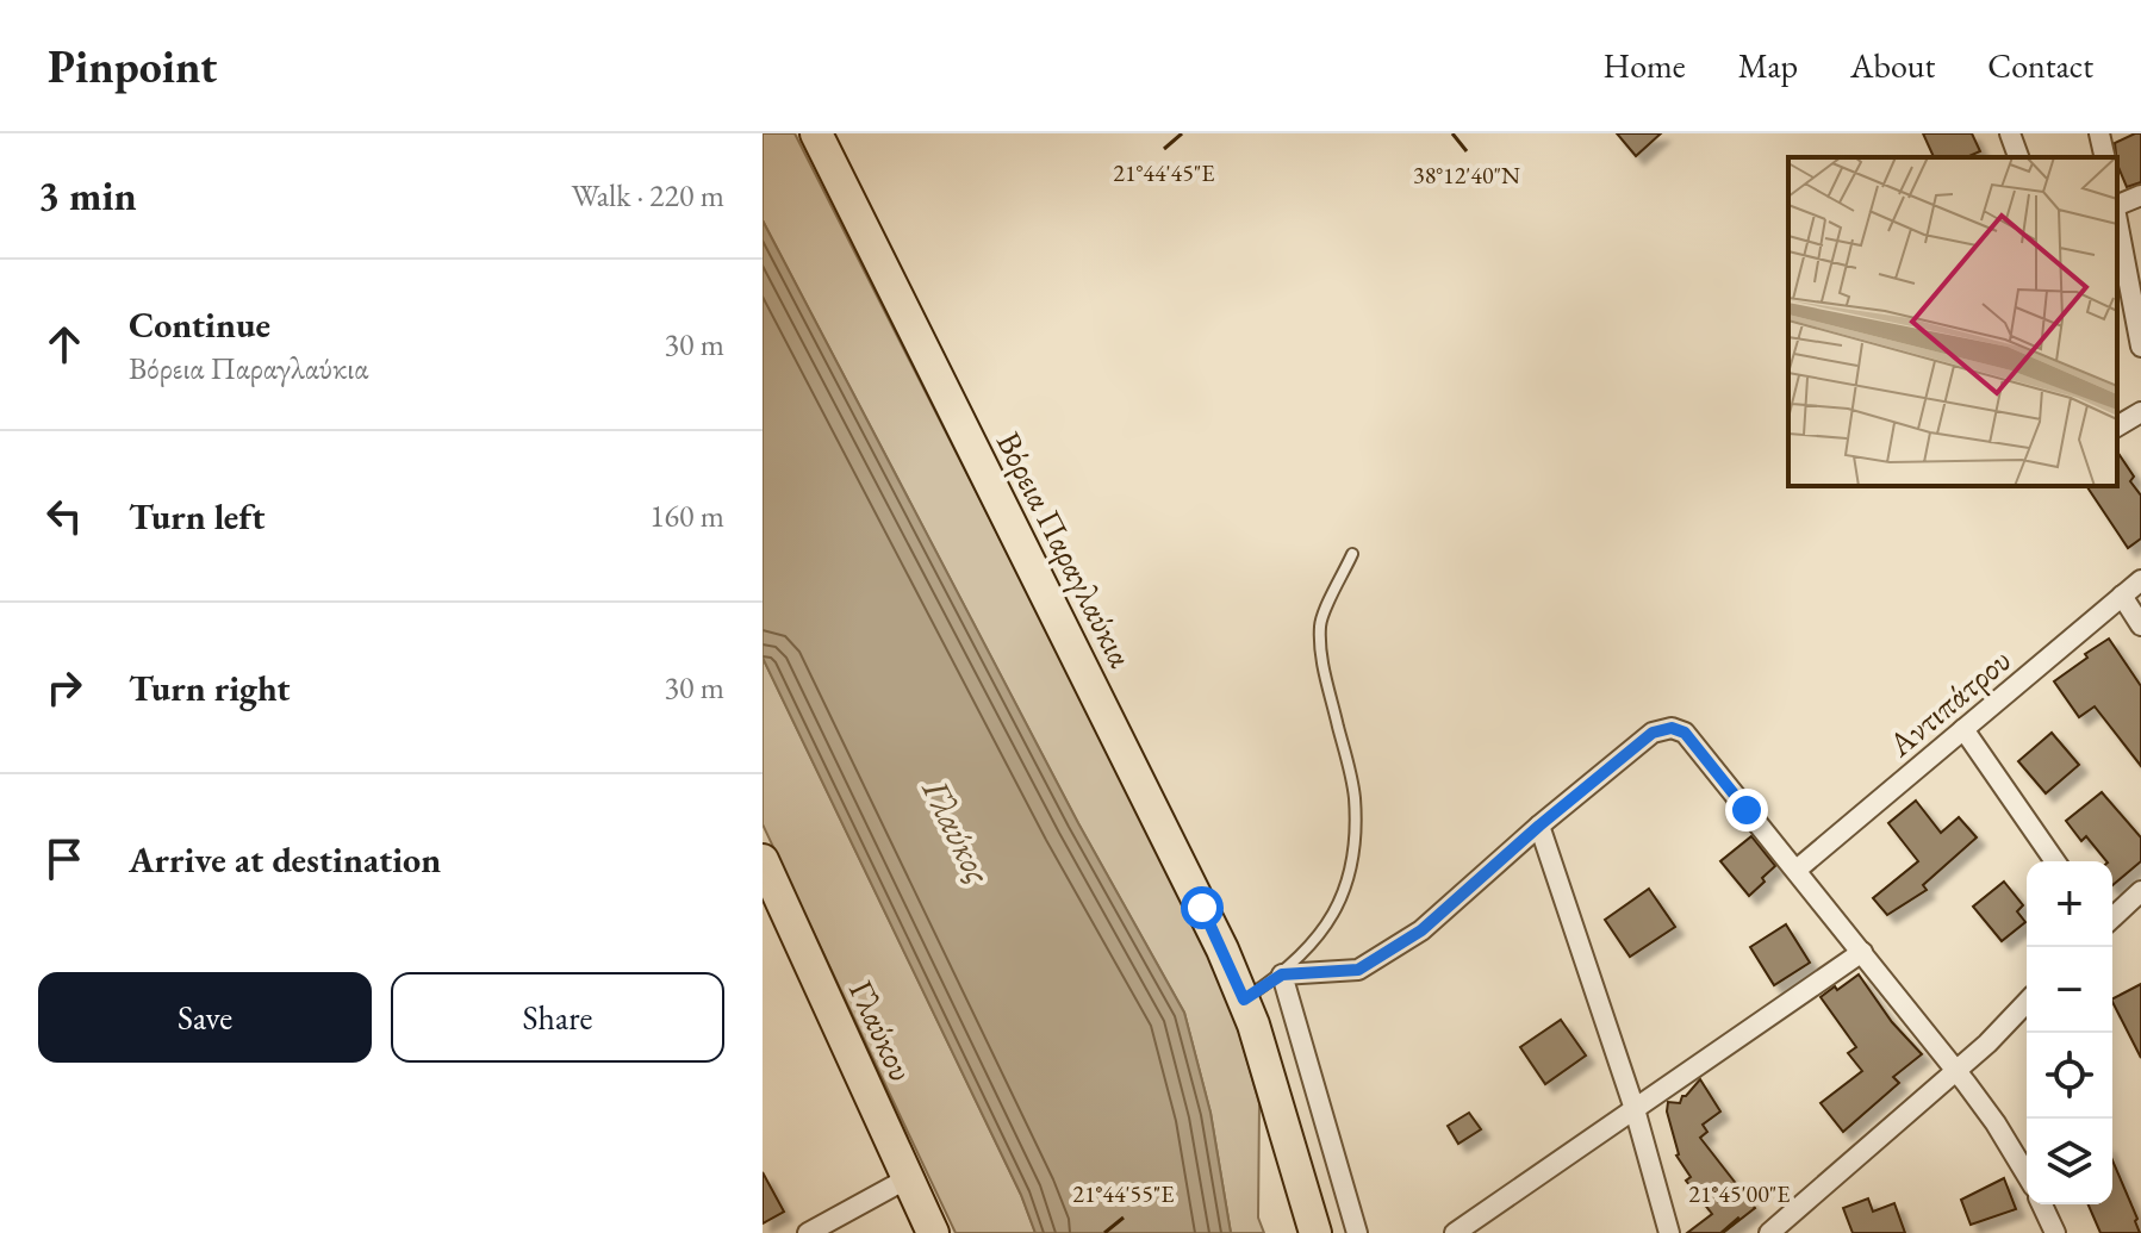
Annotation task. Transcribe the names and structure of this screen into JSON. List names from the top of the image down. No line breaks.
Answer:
{"streets":{"main road":["Βόρεια Παραγλαύκια","Γλαύκου"],"street":["Αντιπάτρου"]},"water":["Γλαύκος"],"page":{"header":"Pinpoint","nav":["Home","Map","About","Contact"],"heading":["3 min","Walk · 220 m"],"list":[["Continue","Βόρεια Παραγλαύκια","30 m"],["Turn left","160 m"],["Turn right","30 m"],"Arrive at destination"],"map_buttons":["+","−"],"buttons":["Save","Share"]},"coordinates":["21°44'45\"E","38°12'40\"N","21°44'55\"E","21°45'00\"E"]}
